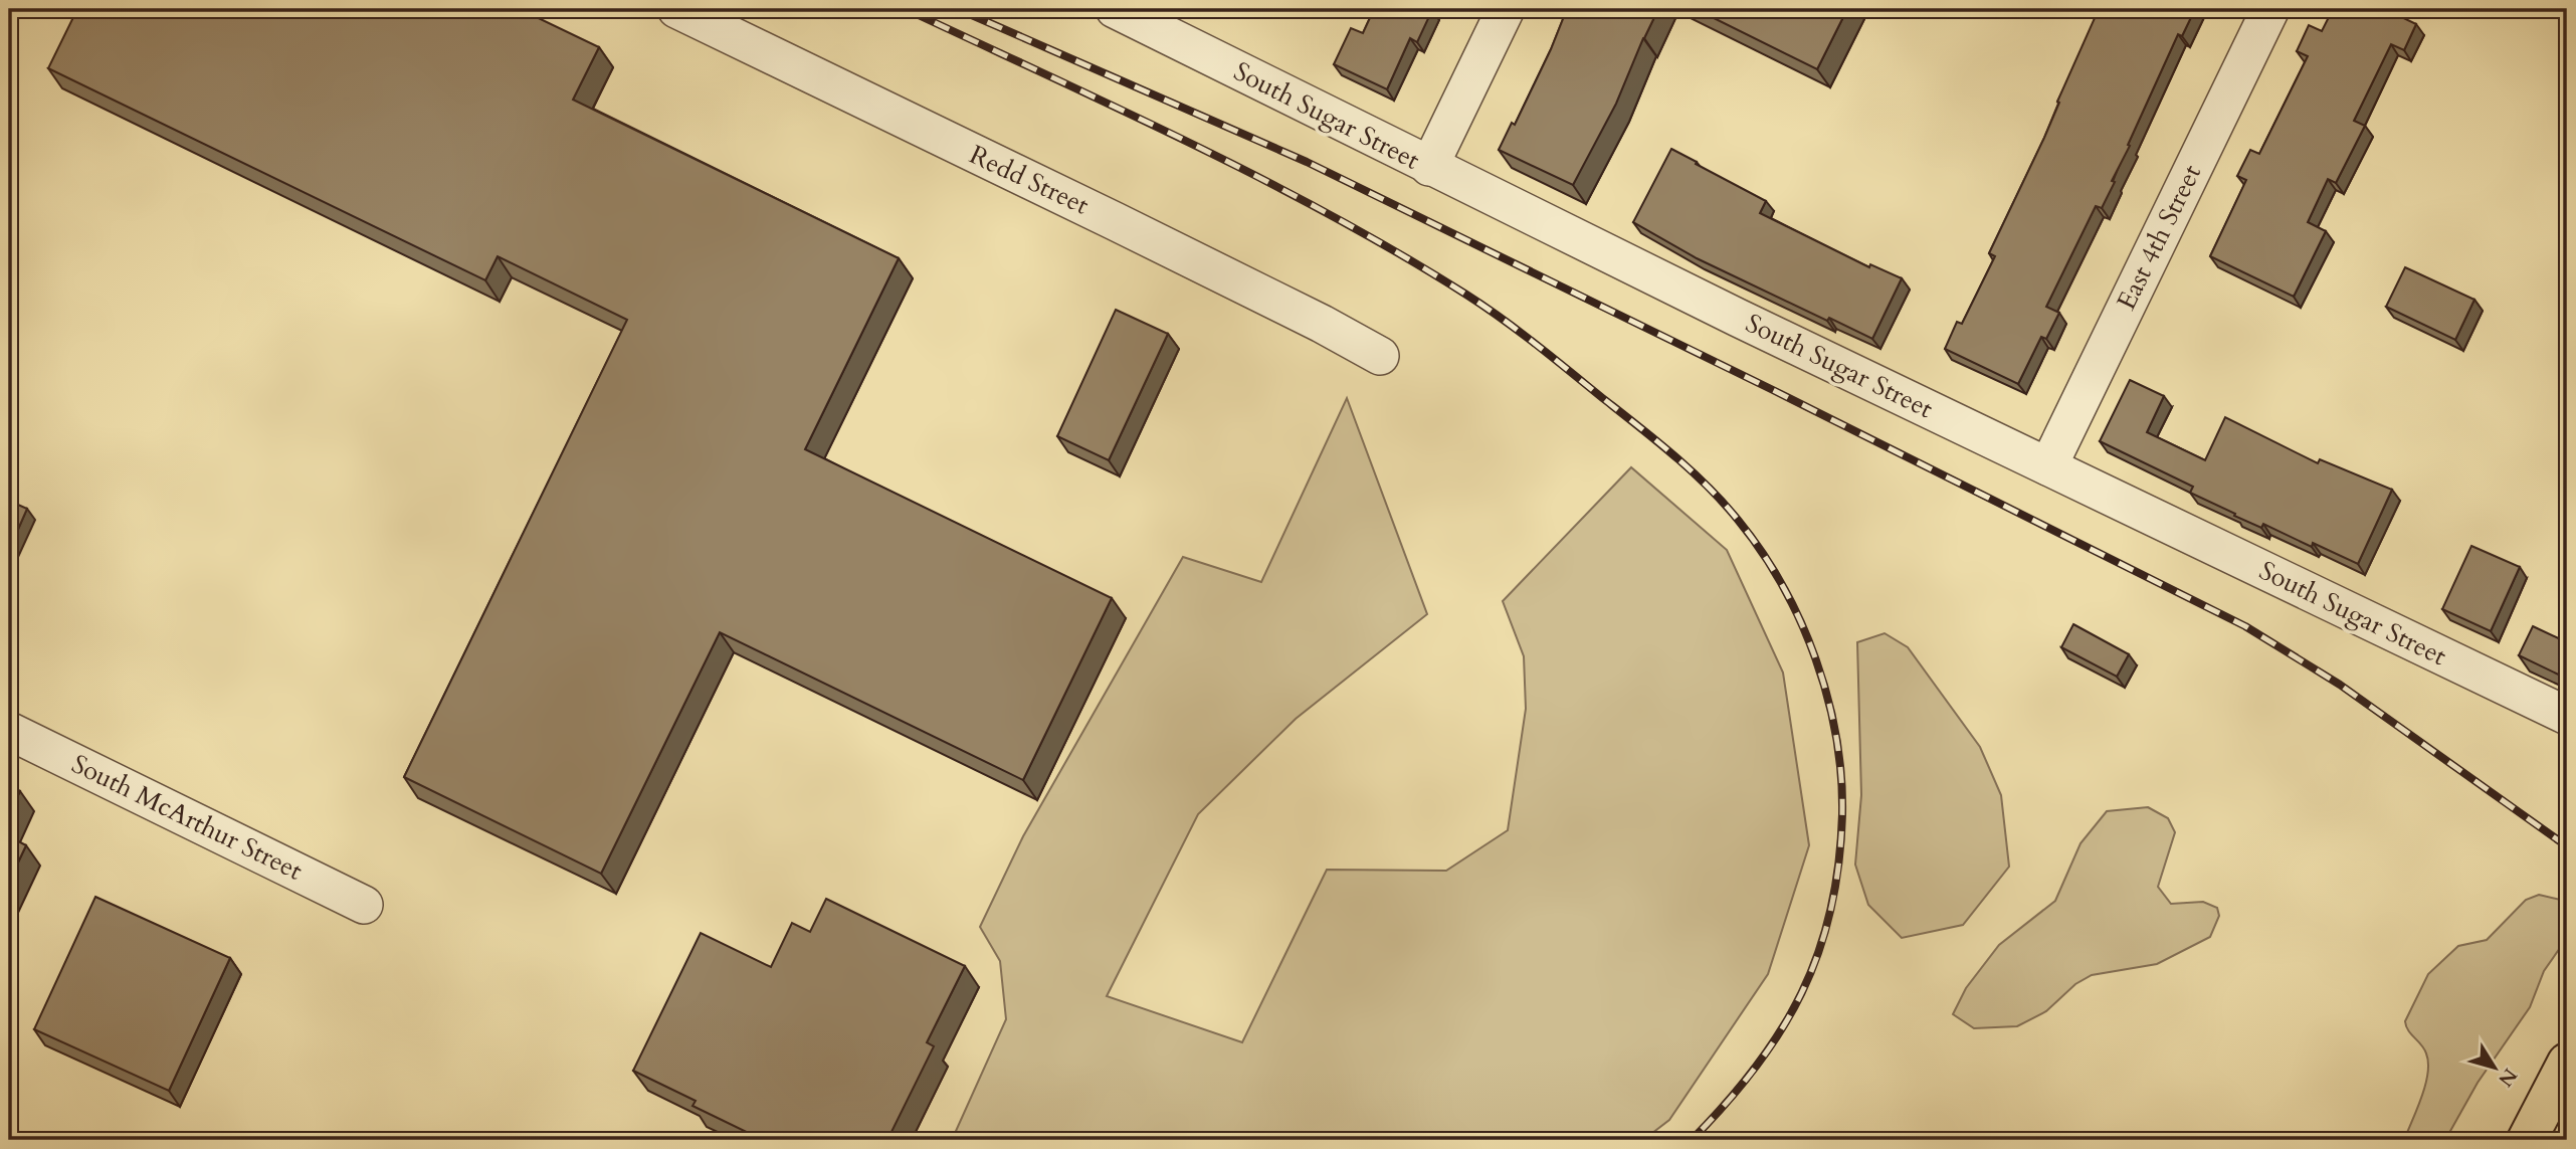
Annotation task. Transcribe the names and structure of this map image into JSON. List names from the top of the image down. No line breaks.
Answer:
{"streets":{"street":["South Sugar Street","Redd Street","East 4th Street","South McArthur Street"]},"crossings":[["South Sugar Street","East 4th Street"]],"north":"bottom right"}
